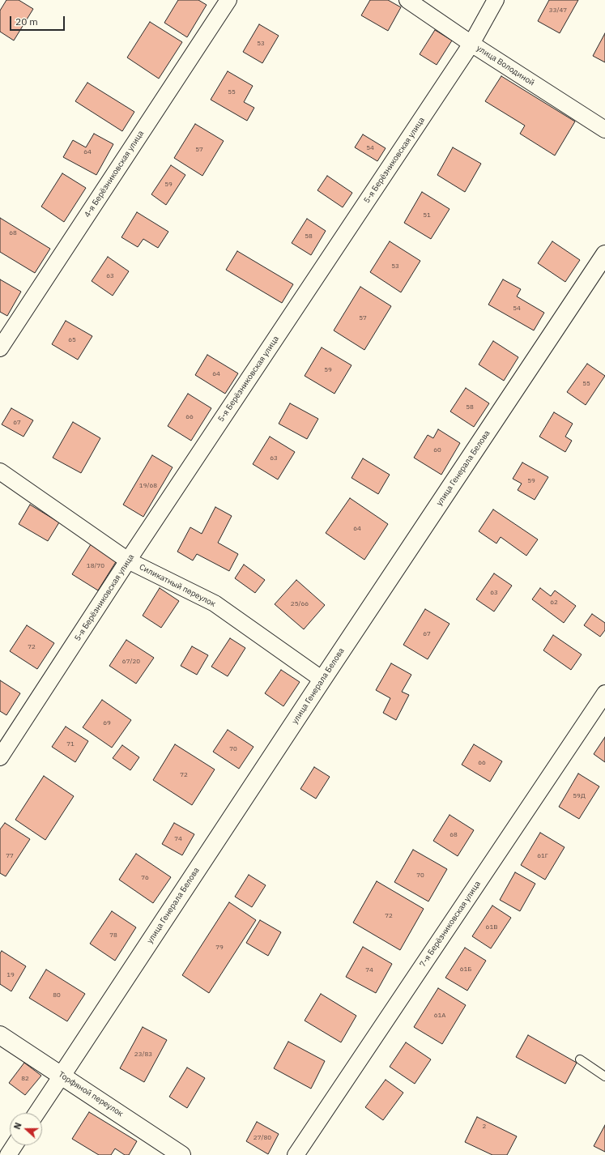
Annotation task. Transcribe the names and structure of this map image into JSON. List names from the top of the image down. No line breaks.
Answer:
{"streets":{"main road":["улица Генерала Белова","Торфяной переулок"],"street":["улица Володиной","5-я Берёзниковская улица","4-я Берёзниковская улица","Силикатный переулок","7-я Берёзниковская улица"]},"crossings":[["улица Володиной","5-я Берёзниковская улица"],["5-я Берёзниковская улица","Силикатный переулок"],["улица Генерала Белова","Силикатный переулок"],["улица Генерала Белова","Торфяной переулок"]],"house_numbers":["33/47","53","55","54","57","64","59","51","68","58","53","63","54","57","65","59","64","55","58","66","67","60","63","59","19/68","64","18/70","63","62","25/66","67","72","67/20","69","71","70","66","72","59Д","68","74","77","61Г","70","76","72","61В","78","79","61Б","74","19","80","61А","23/83","82","2","27/80"],"scale_bar":"20 m","north":"left"}
